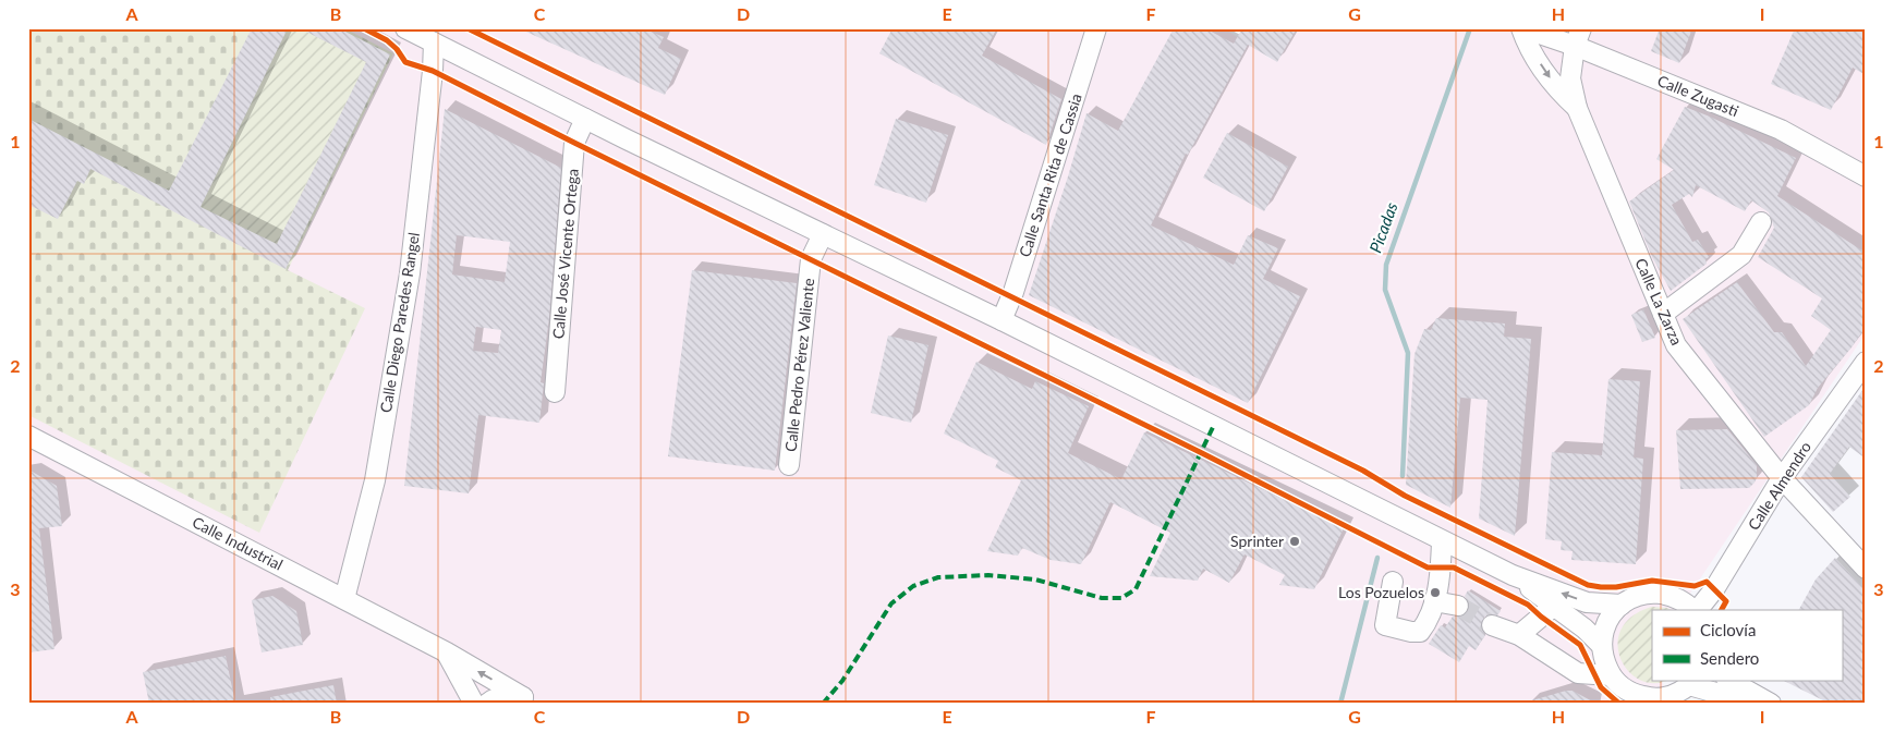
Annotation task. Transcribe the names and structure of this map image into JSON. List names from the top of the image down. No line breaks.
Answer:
{"streets":{"street":["Calle Zugasti","Calle Santa Rita de Cassia","Calle José Vicente Ortega","Calle La Zarza","Calle Diego Paredes Rangel","Calle Pedro Pérez Valiente","Calle Almendro","Calle Industrial"]},"crossings":[["Calle Zugasti","Calle La Zarza"],["Calle La Zarza","Calle Almendro"],["Calle Diego Paredes Rangel","Calle Industrial"]],"water":["Picadas"],"places":["Sprinter","Los Pozuelos"],"legend":["Ciclovía","Sendero"],"grid":{"columns":["A","B","C","D","E","F","G","H","I"],"rows":["1","2","3"]}}
